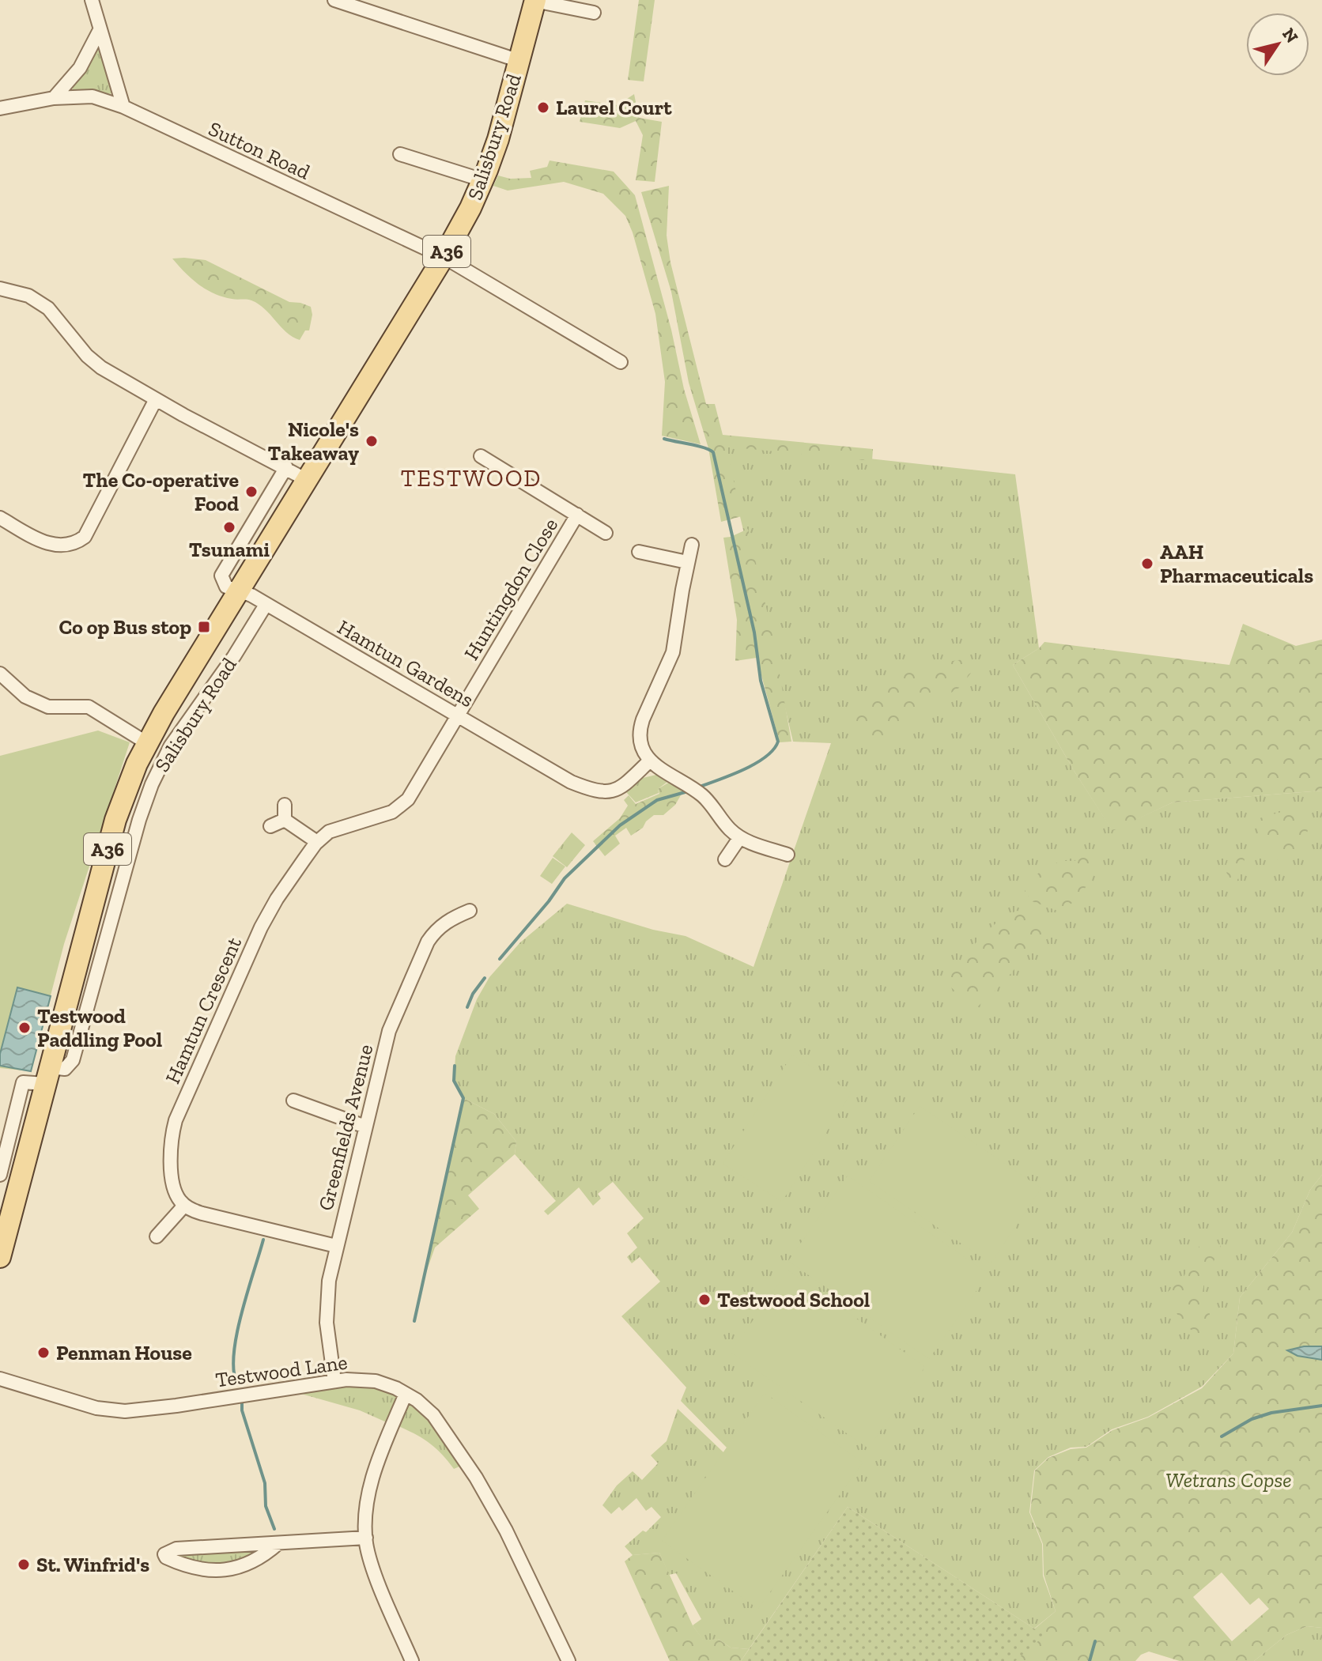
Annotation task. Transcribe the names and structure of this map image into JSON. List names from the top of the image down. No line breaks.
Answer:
{"streets":{"main road":["Salisbury Road","A36"],"street":["Sutton Road","Huntingdon Close","Hamtun Gardens","Hamtun Crescent","Greenfields Avenue","Testwood Lane"]},"crossings":[["Salisbury Road","Sutton Road"],["Salisbury Road","Hamtun Gardens"],["Huntingdon Close","Hamtun Gardens"],["Huntingdon Close","Hamtun Crescent"],["Hamtun Gardens","Hamtun Crescent"],["Greenfields Avenue","Testwood Lane"]],"districts":["TESTWOOD"],"parks":["Wetrans Copse"],"places":{"other":["Laurel Court","Nicole's Takeaway","The Co-operative Food","Tsunami","AAH Pharmaceuticals","Testwood Paddling Pool","Testwood School","Penman House","St. Winfrid's"],"transit":["Co op Bus stop"]},"north":"top right"}
